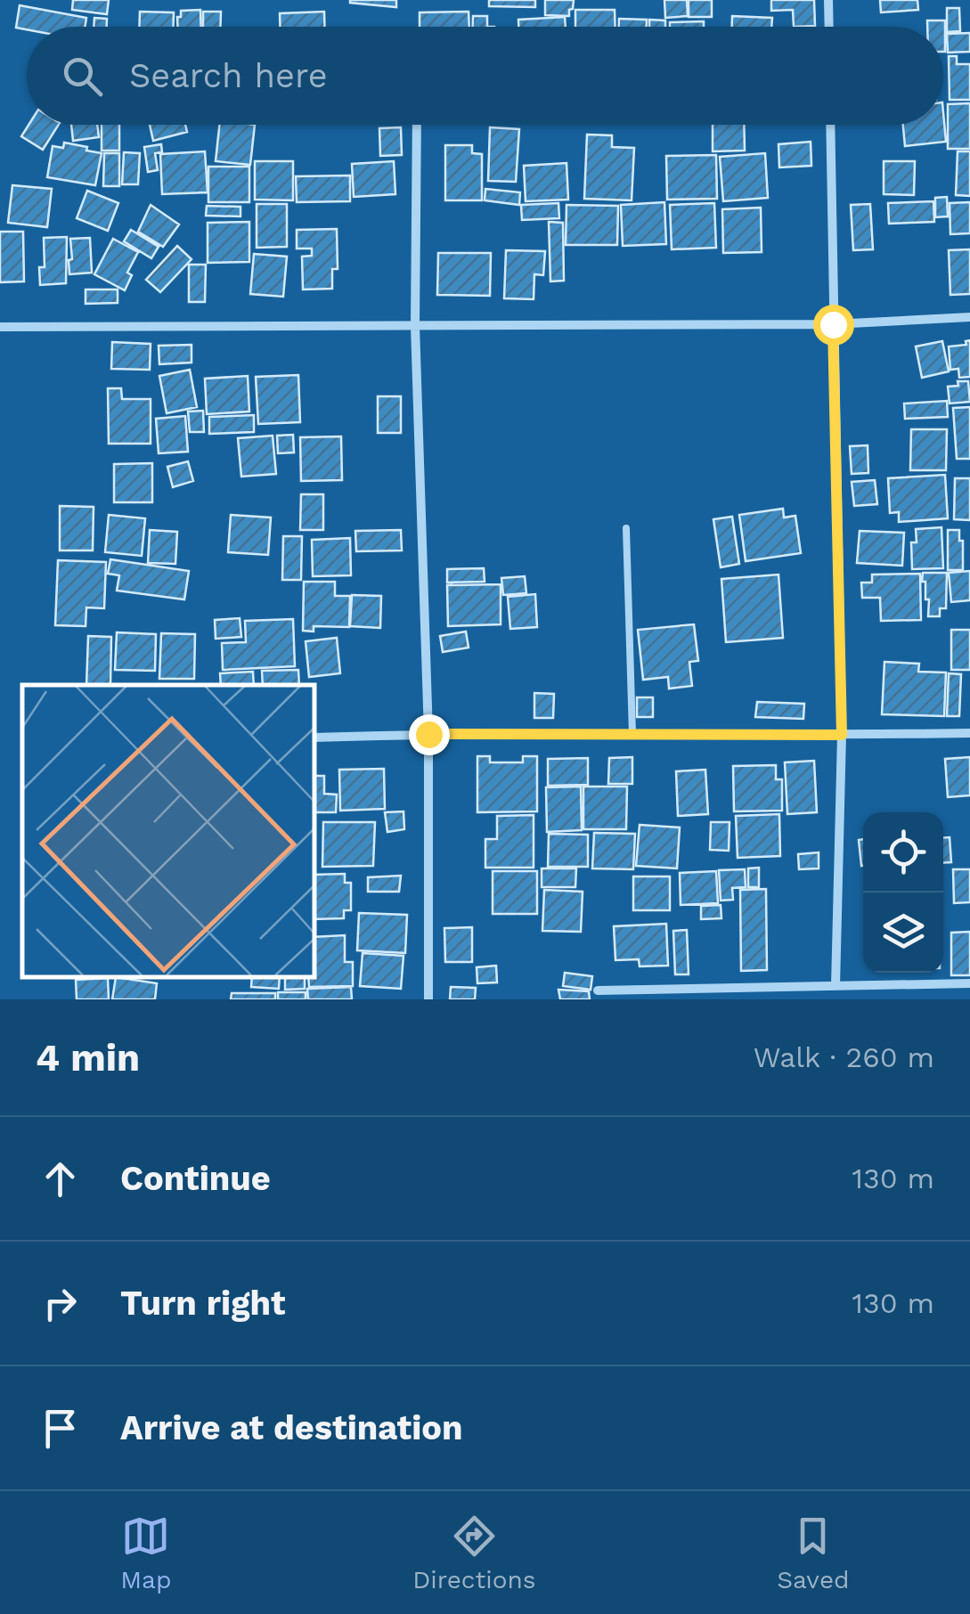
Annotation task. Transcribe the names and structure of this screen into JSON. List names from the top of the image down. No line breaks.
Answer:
{"page":{"search":"Search here","heading":["4 min","Walk · 260 m"],"list":[["Continue","130 m"],["Turn right","130 m"],"Arrive at destination"],"nav":["Map","Directions","Saved"]}}
